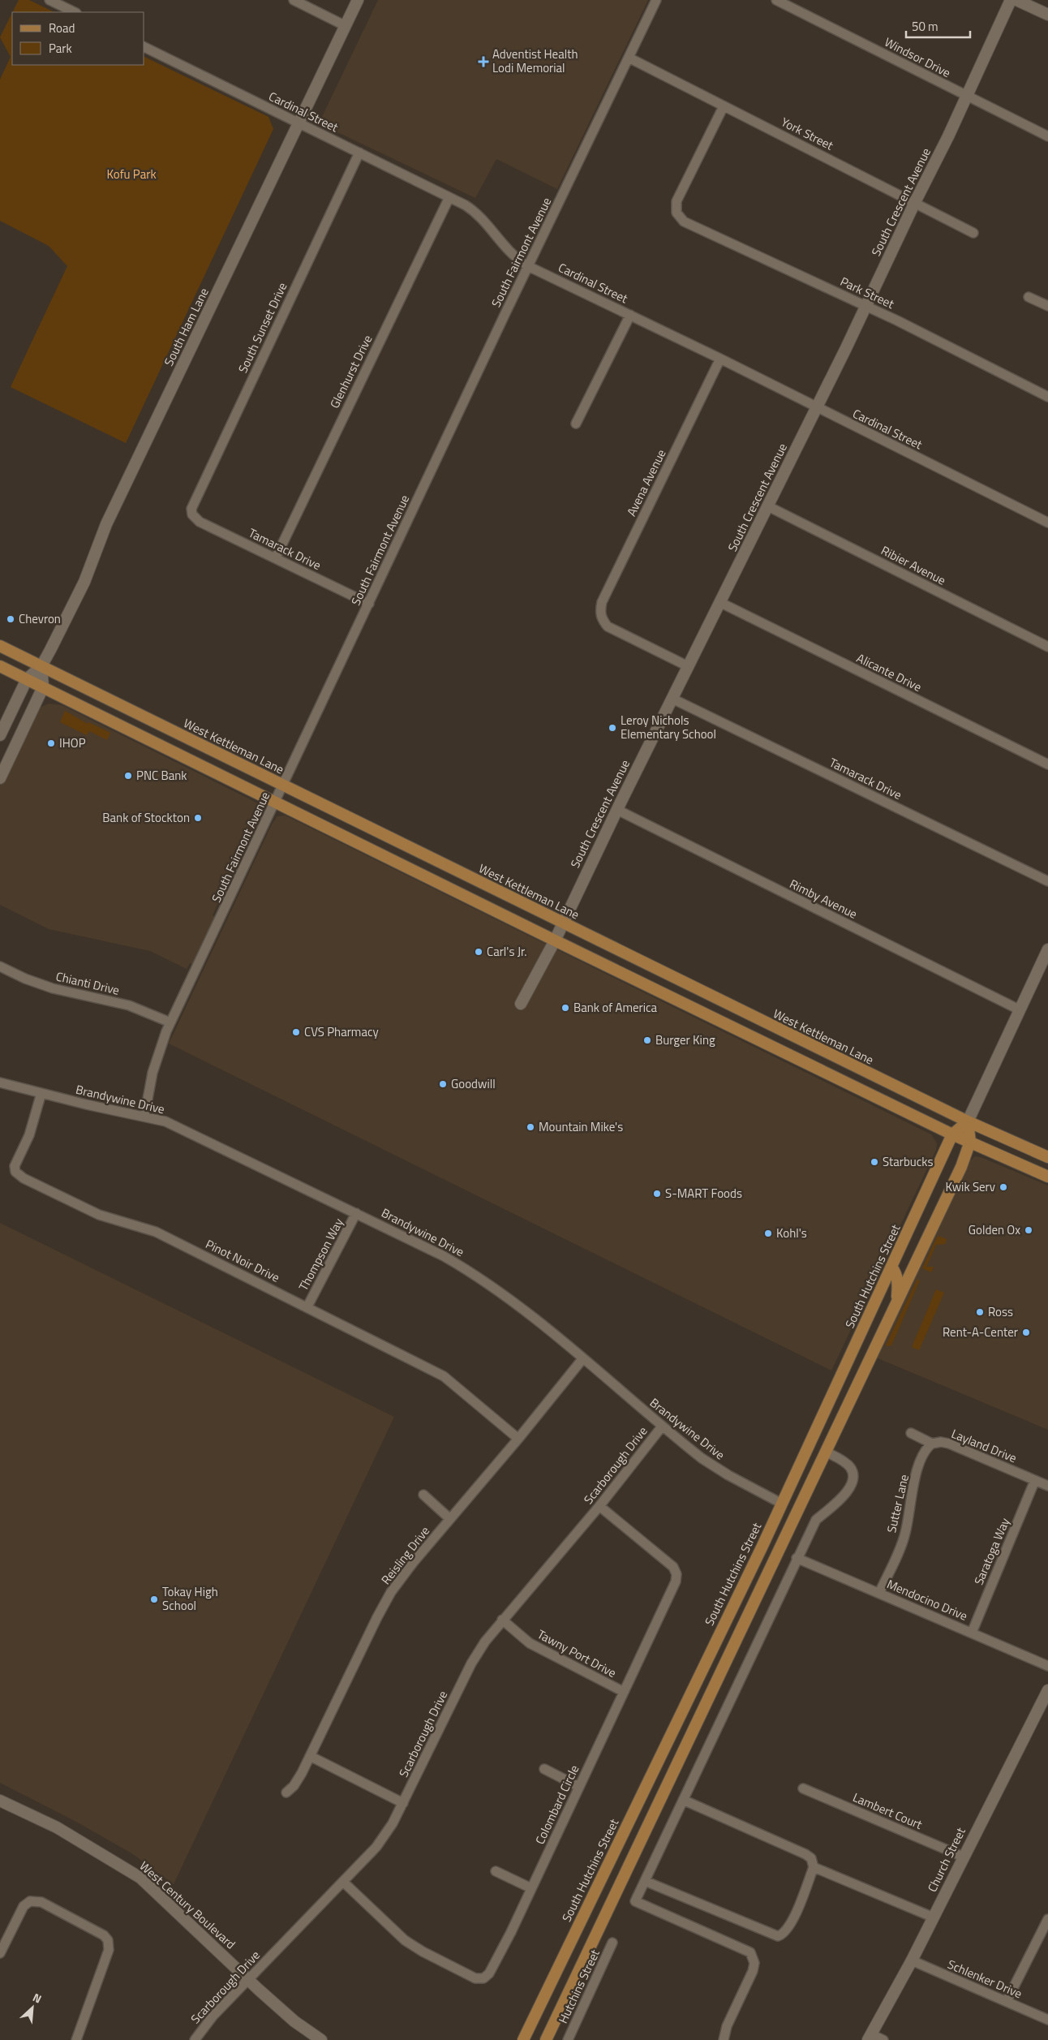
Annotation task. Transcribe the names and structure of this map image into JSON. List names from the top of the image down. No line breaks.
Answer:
{"streets":{"main road":["West Kettleman Lane","South Hutchins Street"],"street":["Windsor Drive","Cardinal Street","York Street","South Crescent Avenue","South Fairmont Avenue","Park Street","South Ham Lane","South Sunset Drive","Glenhurst Drive","Avena Avenue","Tamarack Drive","Ribier Avenue","Alicante Drive","Rimby Avenue","Chianti Drive","Brandywine Drive","Thompson Way","Pinot Noir Drive","Layland Drive","Scarborough Drive","Sutter Lane","Saratoga Way","Reisling Drive","Mendocino Drive","Tawny Port Drive","Colombard Circle","Lambert Court","Church Street","West Century Boulevard","Schlenker Drive","Hutchins Street"]},"crossings":[["Windsor Drive","South Crescent Avenue"],["Cardinal Street","South Crescent Avenue"],["Cardinal Street","South Fairmont Avenue"],["Cardinal Street","South Ham Lane"],["Cardinal Street","South Sunset Drive"],["Cardinal Street","Glenhurst Drive"],["Cardinal Street","Avena Avenue"],["York Street","South Crescent Avenue"],["York Street","South Fairmont Avenue"],["York Street","Park Street"],["South Crescent Avenue","Park Street"],["South Crescent Avenue","Avena Avenue"],["South Crescent Avenue","Tamarack Drive"],["South Crescent Avenue","Ribier Avenue"],["South Crescent Avenue","Alicante Drive"],["South Crescent Avenue","West Kettleman Lane"],["South Crescent Avenue","Rimby Avenue"],["South Fairmont Avenue","Tamarack Drive"],["South Fairmont Avenue","West Kettleman Lane"],["South Fairmont Avenue","Chianti Drive"],["South Fairmont Avenue","Brandywine Drive"],["South Ham Lane","West Kettleman Lane"],["South Sunset Drive","Tamarack Drive"],["Glenhurst Drive","Tamarack Drive"],["West Kettleman Lane","South Hutchins Street"],["Rimby Avenue","South Hutchins Street"],["Brandywine Drive","Thompson Way"],["Brandywine Drive","Pinot Noir Drive"],["Brandywine Drive","South Hutchins Street"],["Brandywine Drive","Scarborough Drive"],["Brandywine Drive","Reisling Drive"],["Thompson Way","Pinot Noir Drive"],["Pinot Noir Drive","Reisling Drive"],["Layland Drive","Sutter Lane"],["Layland Drive","Saratoga Way"],["Scarborough Drive","Tawny Port Drive"],["Scarborough Drive","Colombard Circle"],["Scarborough Drive","West Century Boulevard"],["Sutter Lane","Mendocino Drive"],["Saratoga Way","Mendocino Drive"],["Tawny Port Drive","Colombard Circle"],["Lambert Court","Church Street"],["Church Street","Schlenker Drive"]],"parks":["Kofu Park"],"places":{"health":["Adventist Health Lodi Memorial"],"other":["Chevron","Leroy Nichols Elementary School","IHOP","PNC Bank","Bank of Stockton","Carl's Jr.","Bank of America","CVS Pharmacy","Burger King","Goodwill","Mountain Mike's","Starbucks","Kwik Serv","S-MART Foods","Golden Ox","Kohl's","Ross","Rent-A-Center","Tokay High School"]},"legend":["Road","Park"],"scale_bar":"50 m","north":"top right"}
